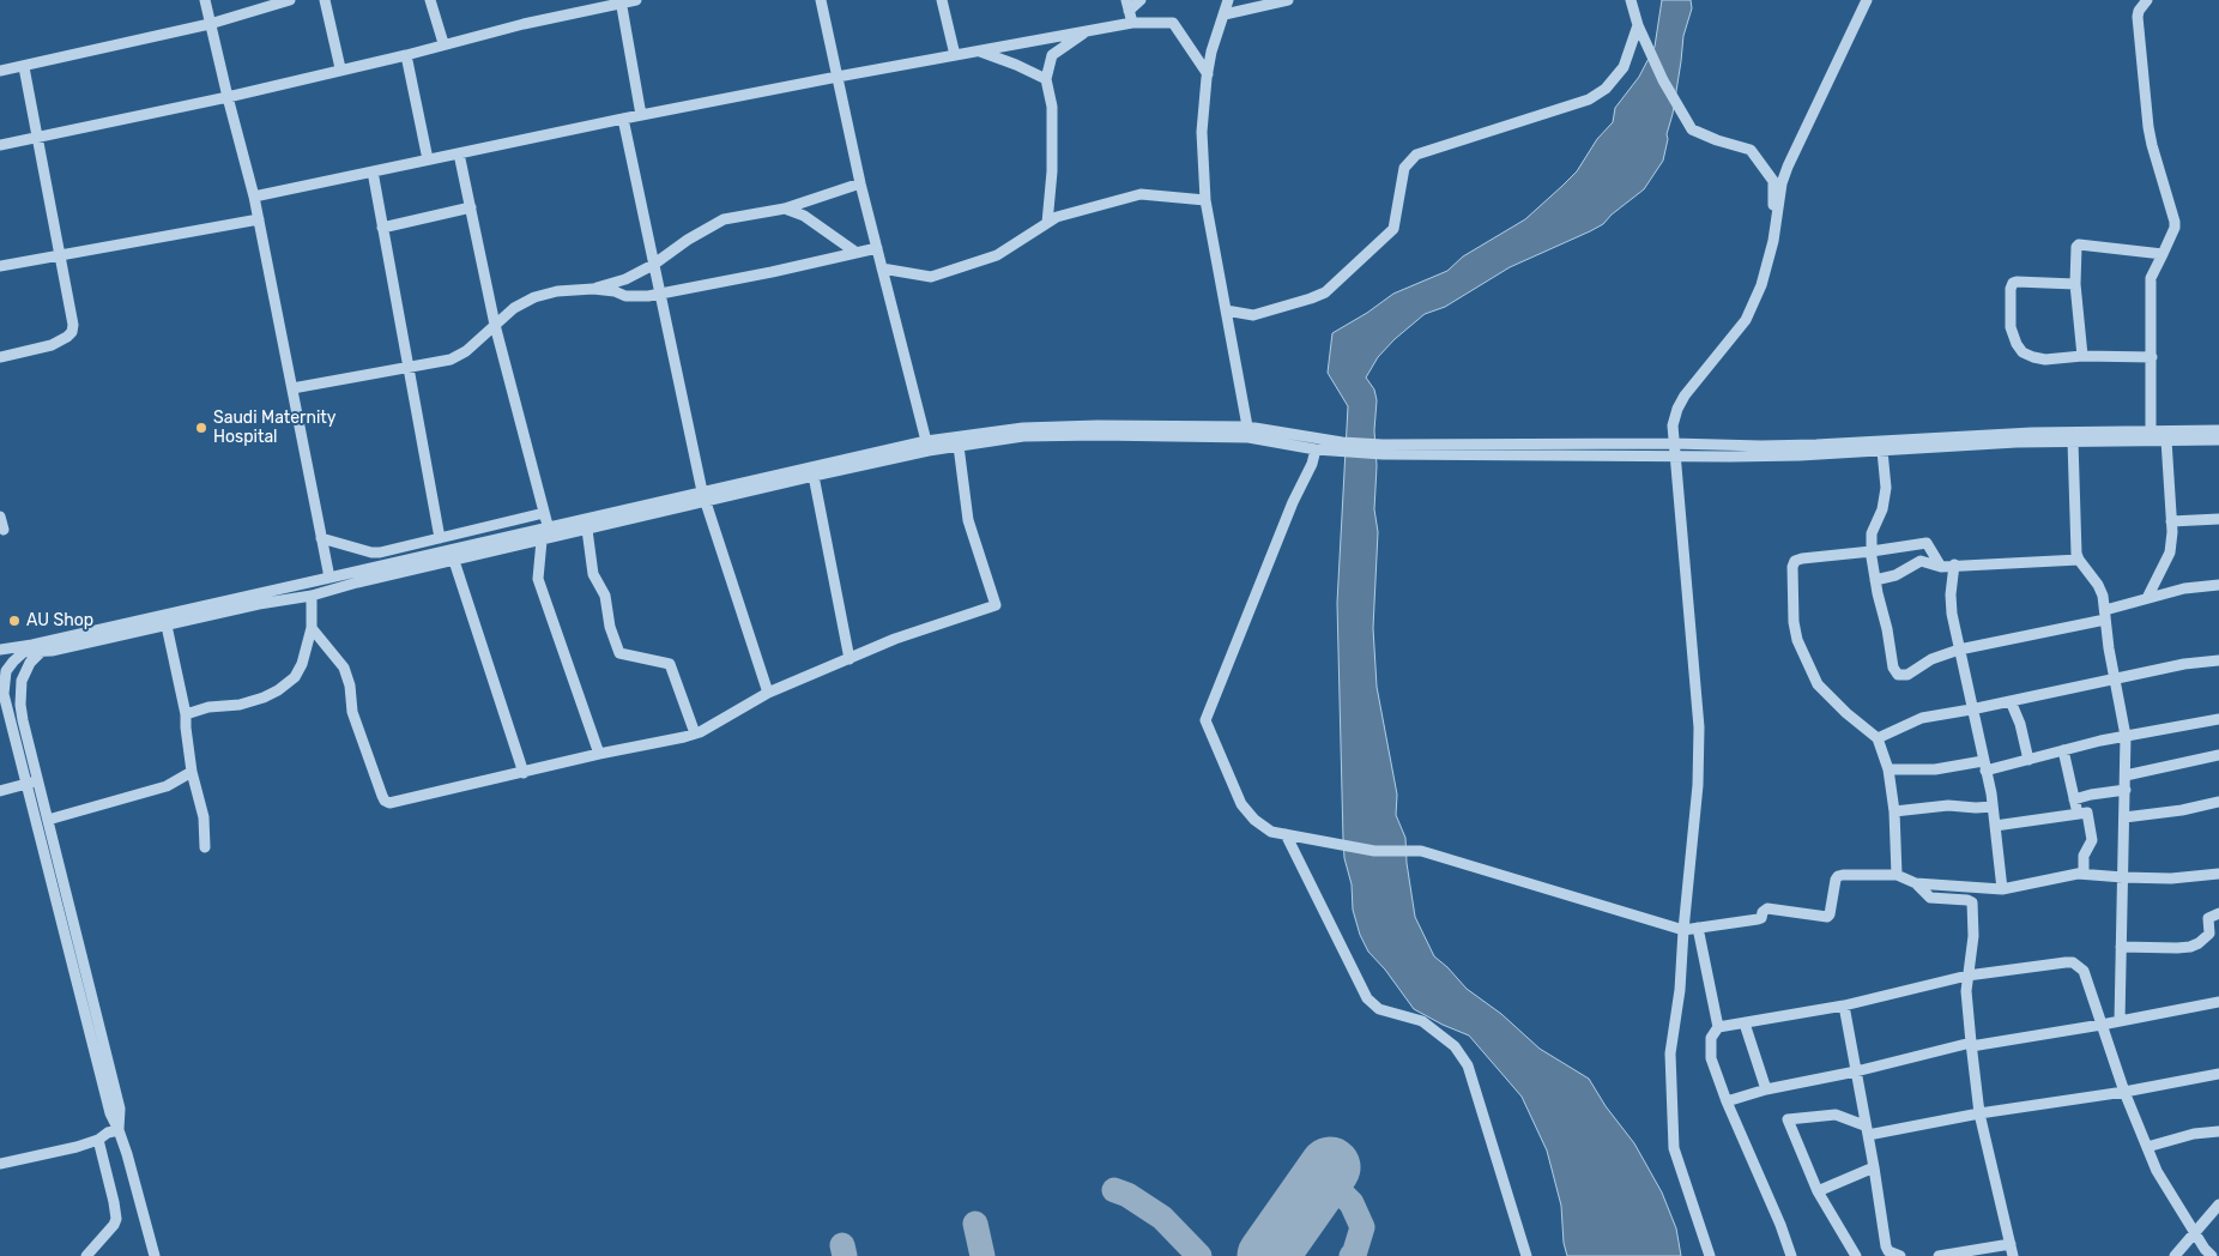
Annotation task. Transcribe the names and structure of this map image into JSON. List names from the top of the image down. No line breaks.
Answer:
{"places":["Saudi Maternity Hospital","AU Shop"]}
